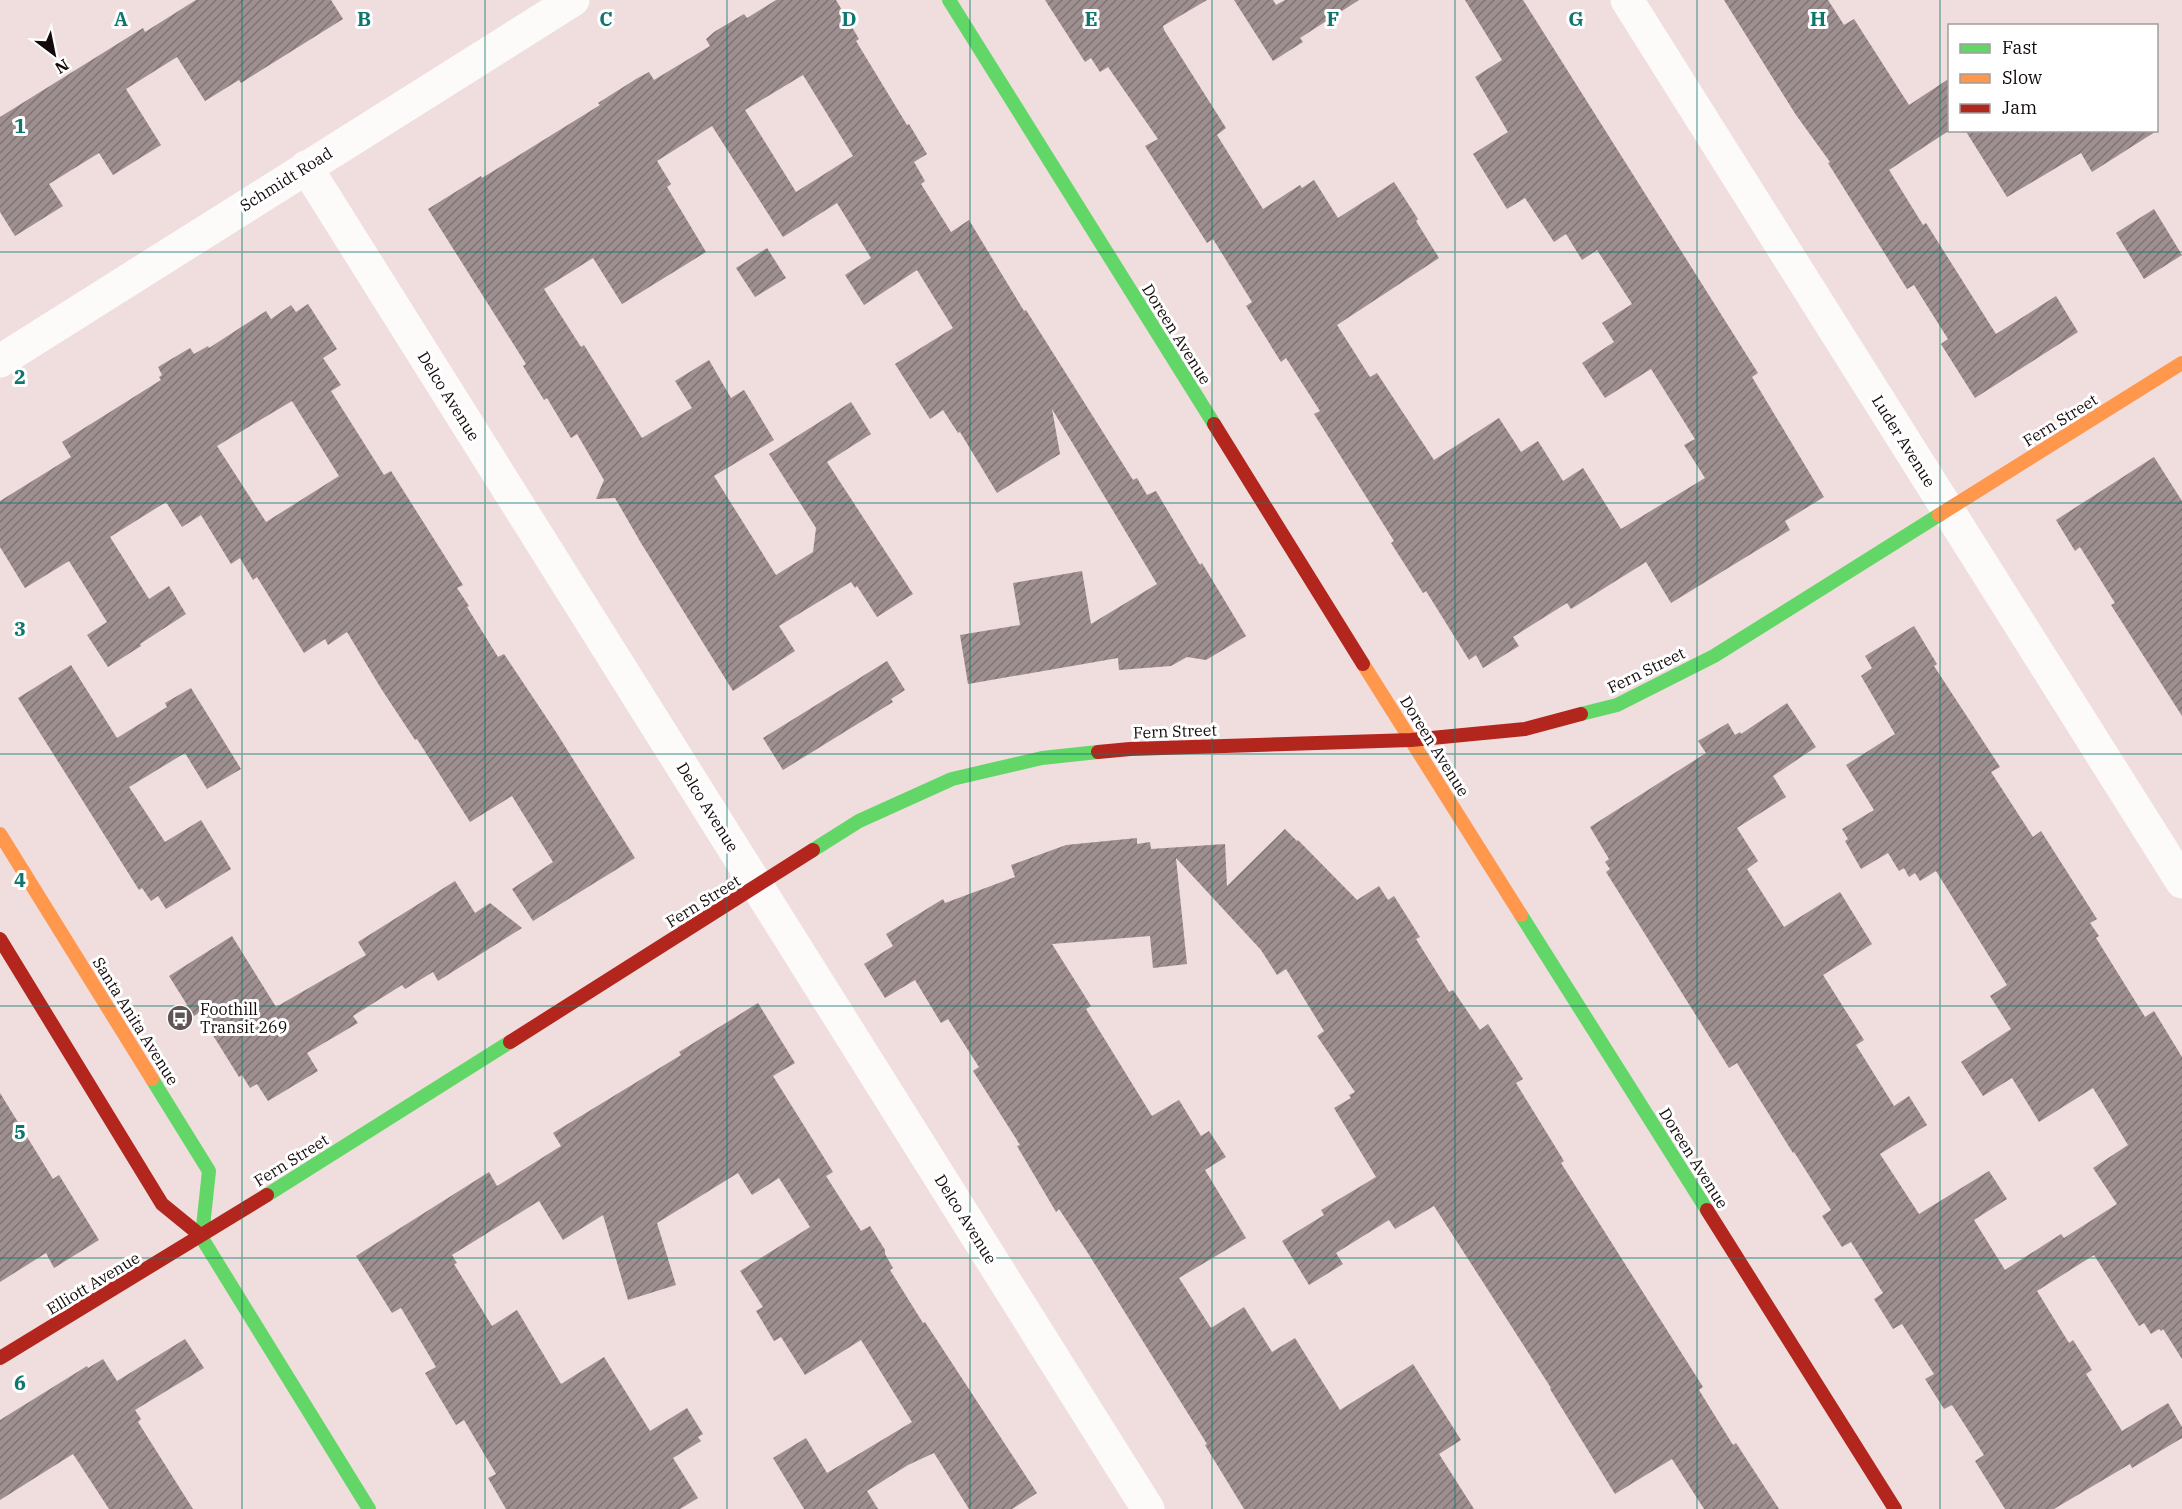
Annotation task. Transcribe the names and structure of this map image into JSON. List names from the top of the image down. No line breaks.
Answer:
{"streets":{"street":["Schmidt Road","Doreen Avenue","Delco Avenue","Fern Street","Luder Avenue","Santa Anita Avenue","Elliott Avenue"]},"crossings":[["Schmidt Road","Delco Avenue"],["Doreen Avenue","Fern Street"],["Delco Avenue","Fern Street"],["Fern Street","Luder Avenue"],["Fern Street","Santa Anita Avenue"],["Fern Street","Elliott Avenue"],["Santa Anita Avenue","Elliott Avenue"]],"places":{"bus stop":["Foothill Transit 269"]},"legend":["Fast","Slow","Jam"],"north":"bottom right","grid":{"columns":["A","B","C","D","E","F","G","H"],"rows":["1","2","3","4","5","6"]}}
